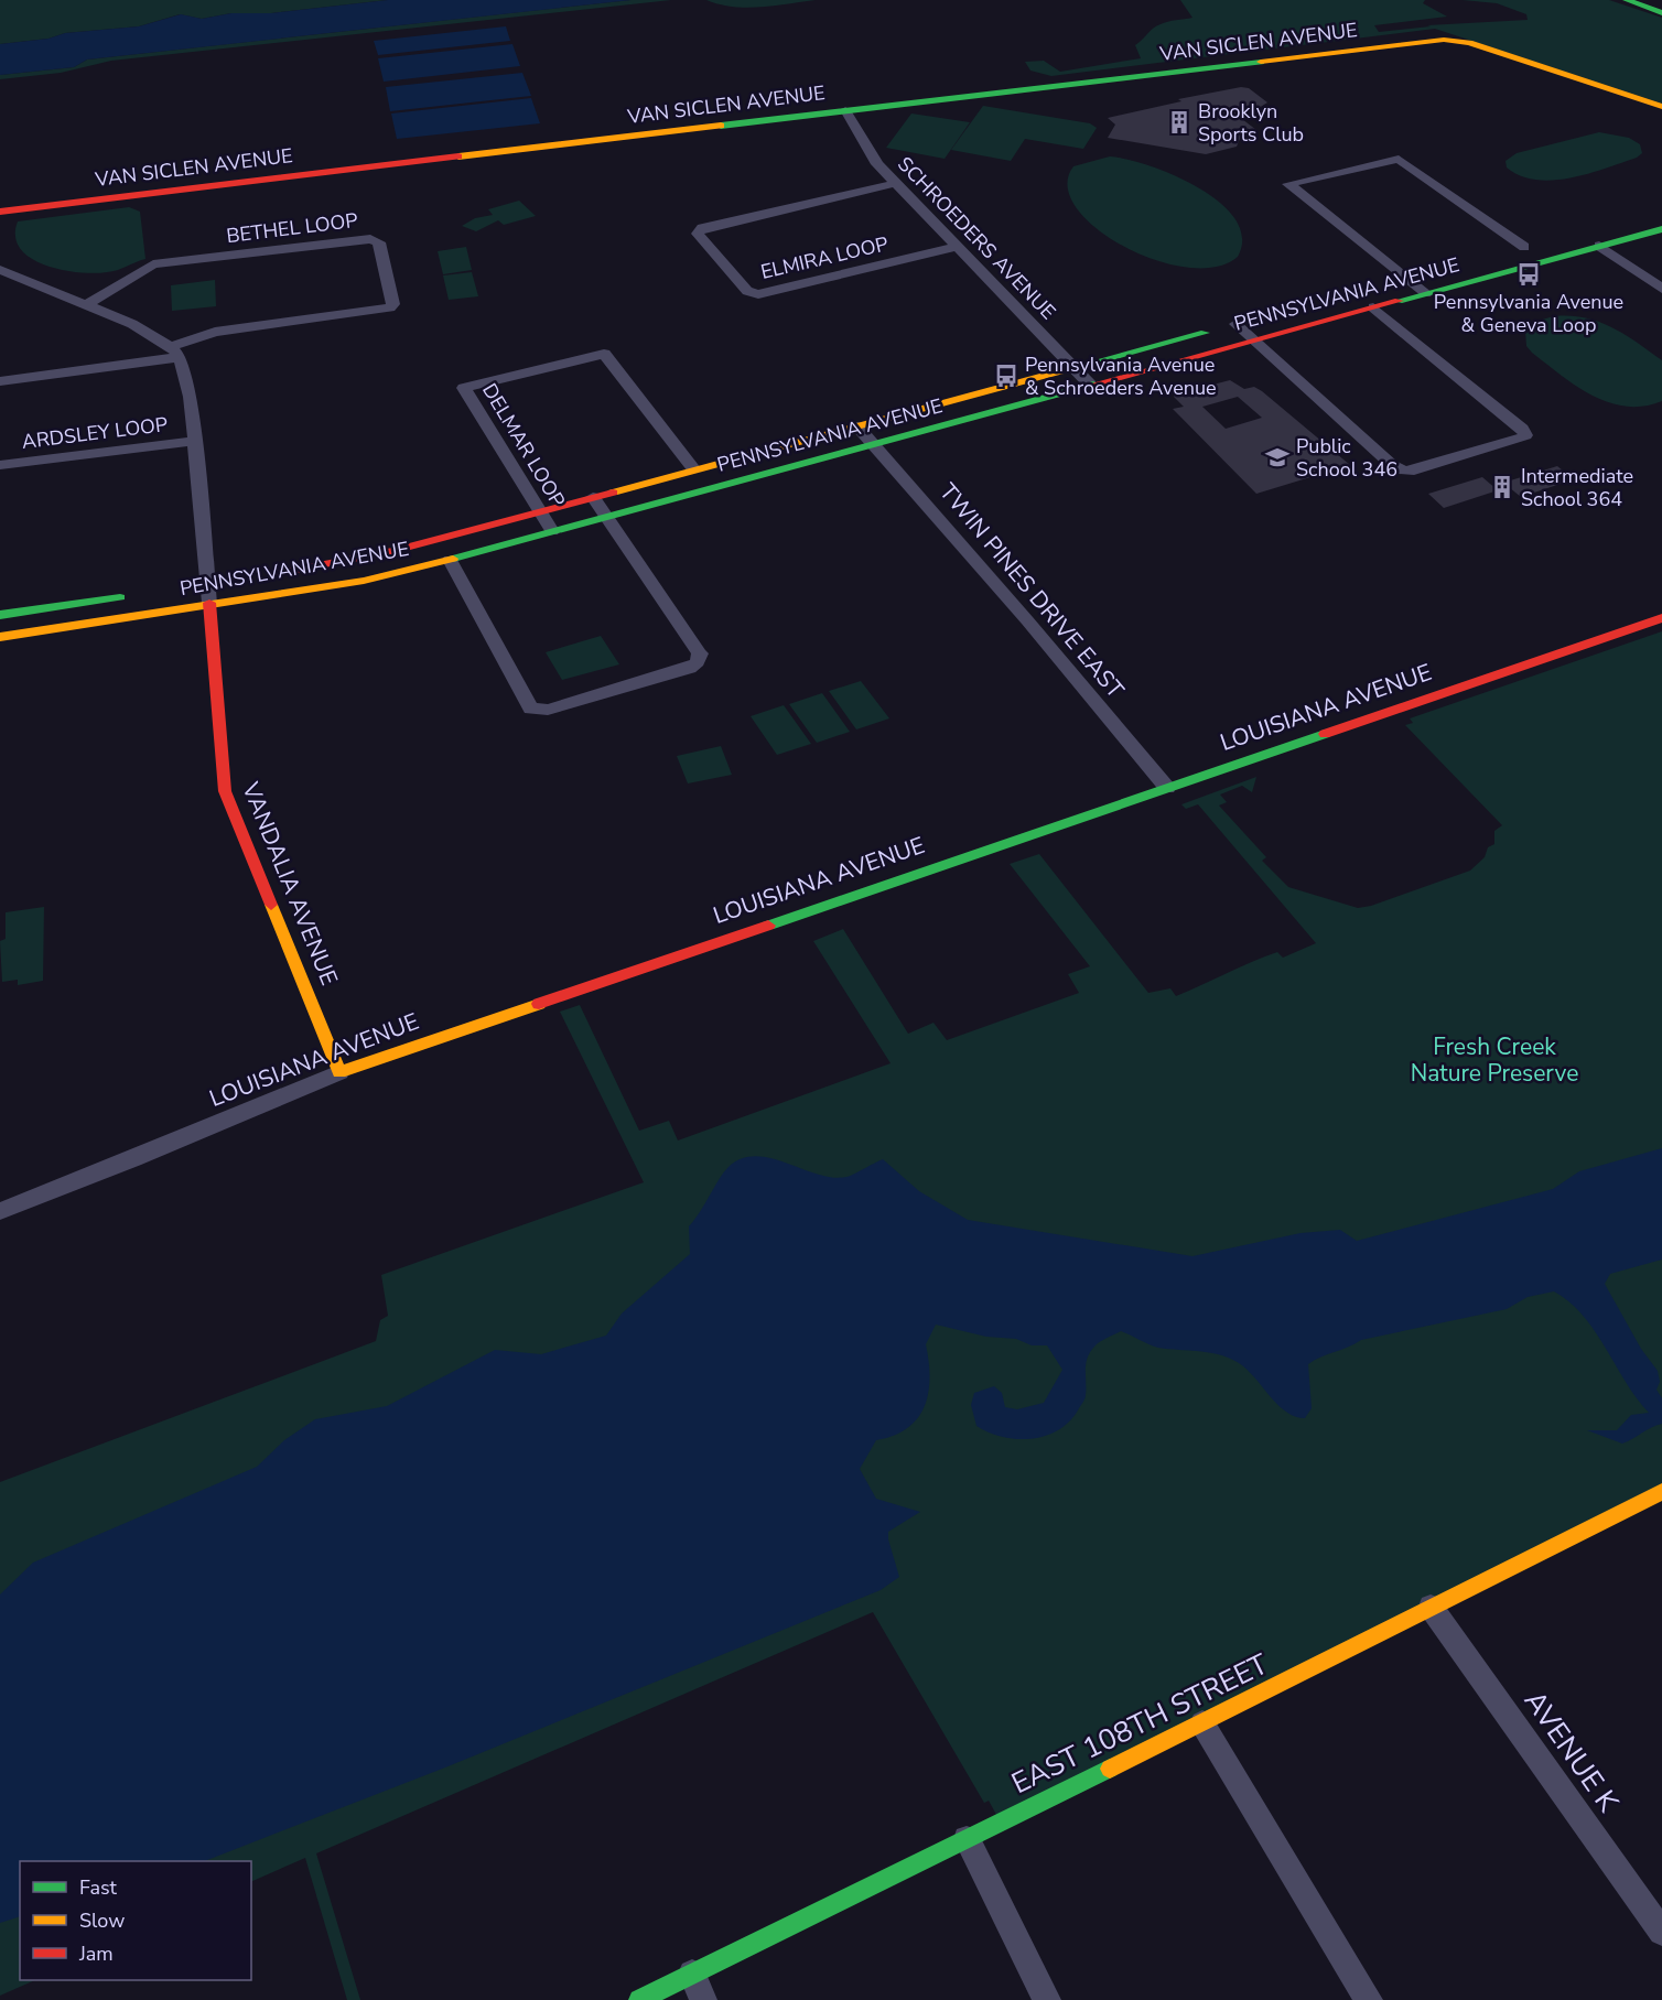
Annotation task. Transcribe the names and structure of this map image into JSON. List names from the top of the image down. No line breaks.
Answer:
{"streets":{"main road":["VAN SICLEN AVENUE","PENNSYLVANIA AVENUE","LOUISIANA AVENUE","VANDALIA AVENUE","EAST 108TH STREET"],"street":["BETHEL LOOP","SCHROEDERS AVENUE","ELMIRA LOOP","ARDSLEY LOOP","DELMAR LOOP","TWIN PINES DRIVE EAST","AVENUE K"]},"crossings":[["VAN SICLEN AVENUE","SCHROEDERS AVENUE"],["BETHEL LOOP","VANDALIA AVENUE"],["SCHROEDERS AVENUE","ELMIRA LOOP"],["SCHROEDERS AVENUE","PENNSYLVANIA AVENUE"],["PENNSYLVANIA AVENUE","DELMAR LOOP"],["PENNSYLVANIA AVENUE","TWIN PINES DRIVE EAST"],["PENNSYLVANIA AVENUE","VANDALIA AVENUE"],["ARDSLEY LOOP","VANDALIA AVENUE"],["TWIN PINES DRIVE EAST","LOUISIANA AVENUE"],["LOUISIANA AVENUE","VANDALIA AVENUE"],["EAST 108TH STREET","AVENUE K"]],"parks":["Fresh Creek Nature Preserve"],"places":{"building":["Brooklyn Sports Club","Intermediate School 364"],"bus stop":["Pennsylvania Avenue & Geneva Loop","Pennsylvania Avenue & Schroeders Avenue"],"school or university":["Public School 346"]},"legend":["Fast","Slow","Jam"]}
